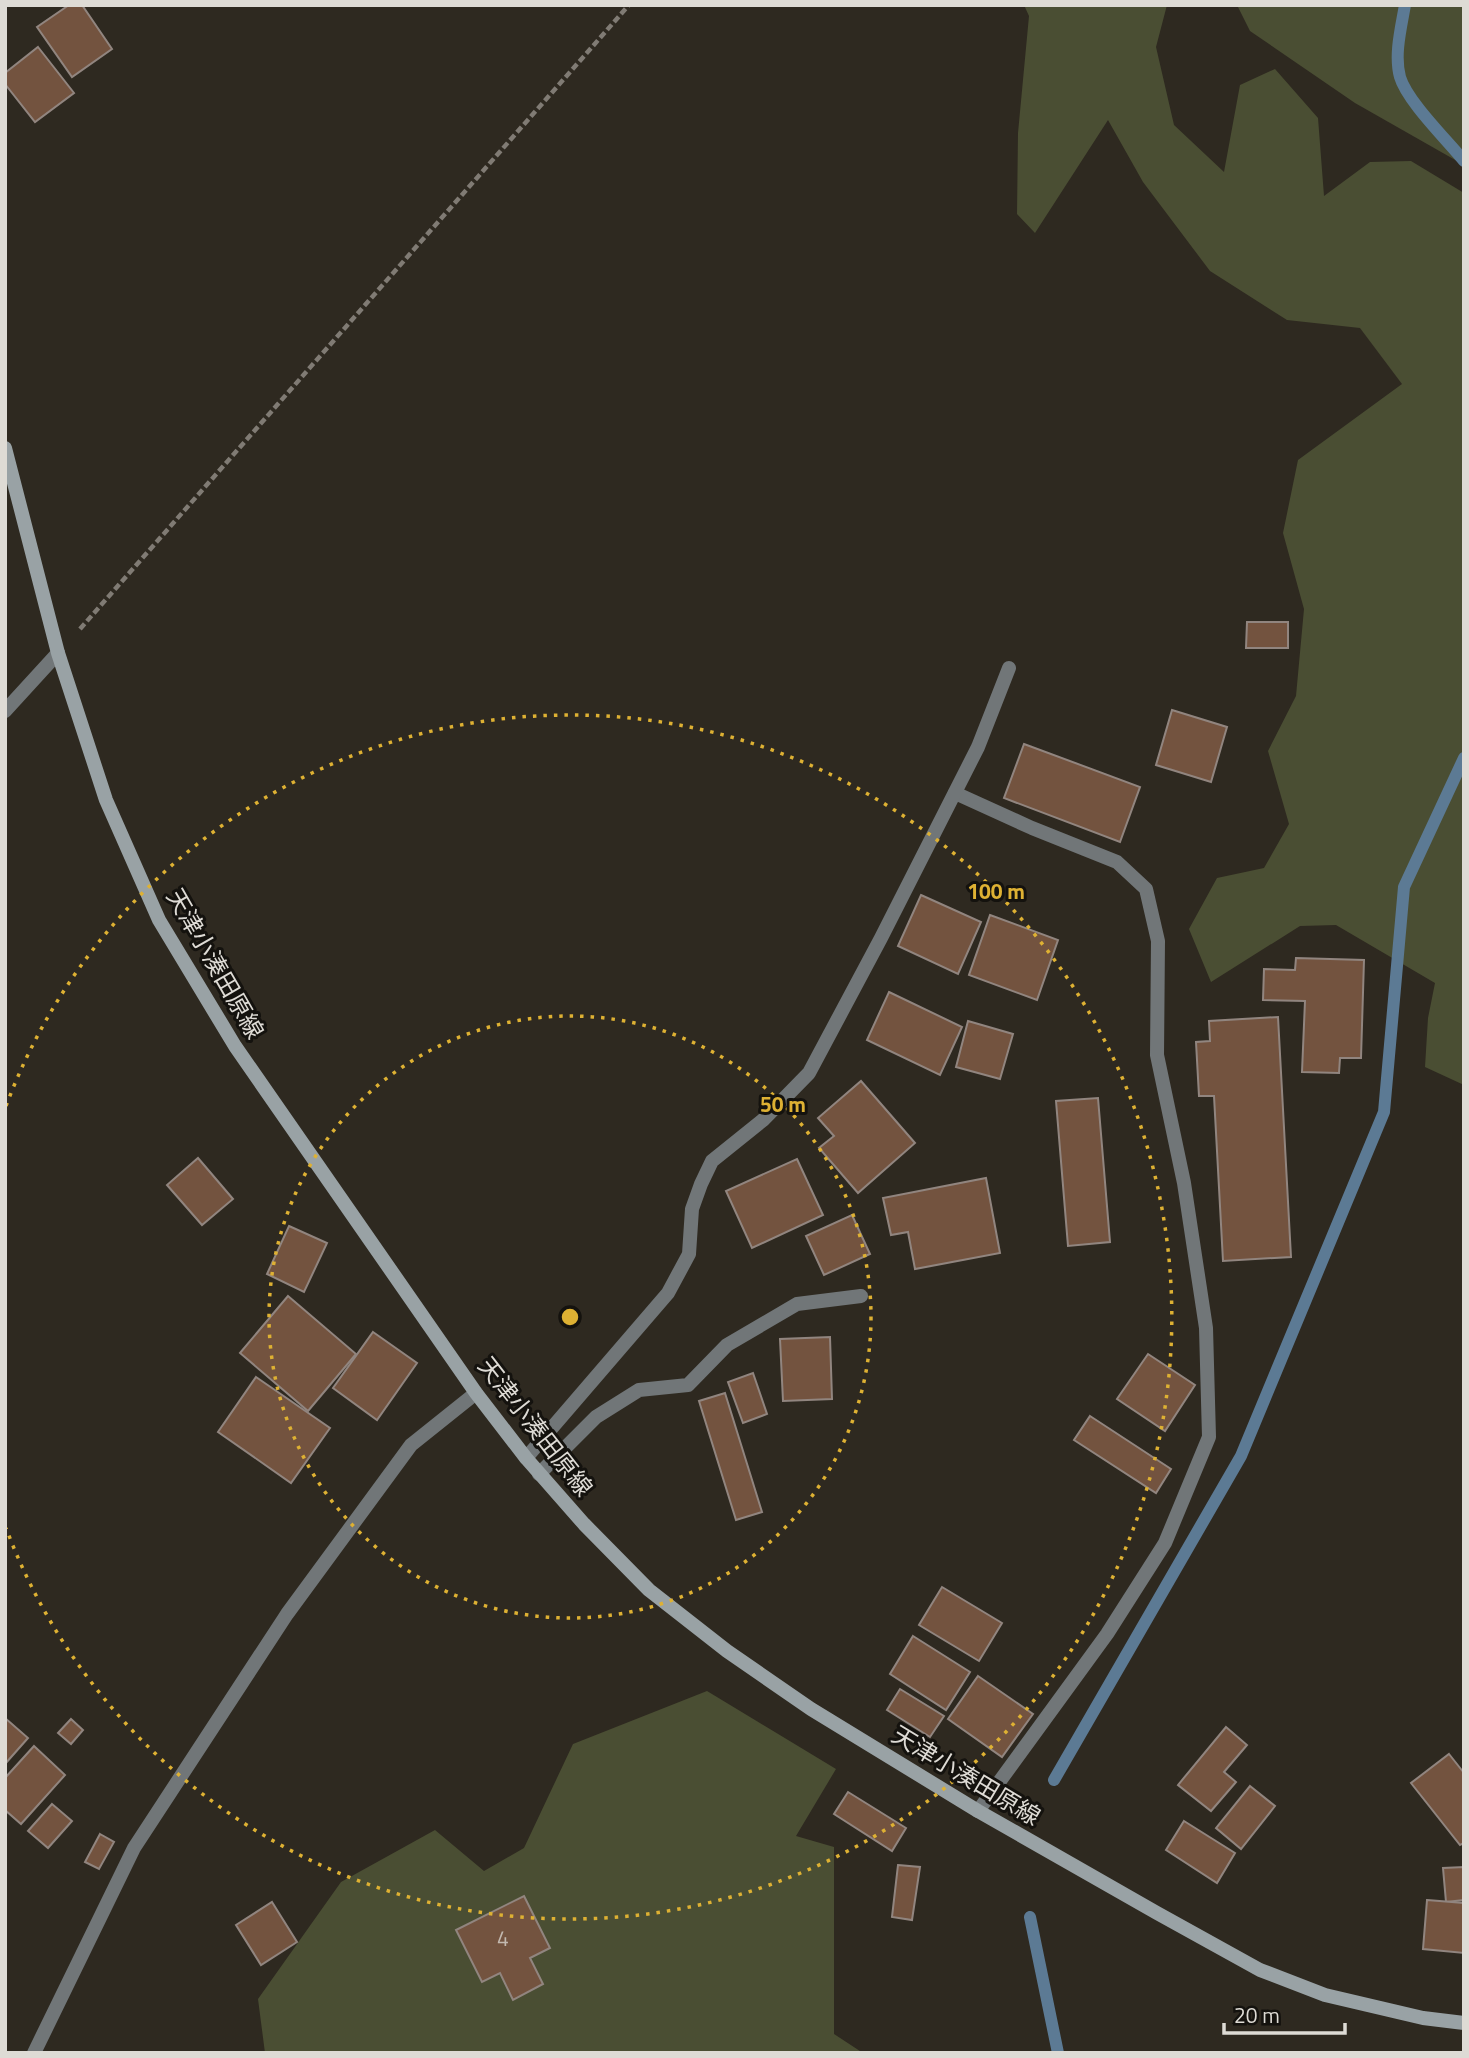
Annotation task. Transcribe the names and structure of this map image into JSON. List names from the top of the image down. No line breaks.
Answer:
{"streets":{"main road":["天津小湊田原線"]},"house_numbers":["4"],"scale_bar":"20 m","rings":["100 m","50 m"]}
